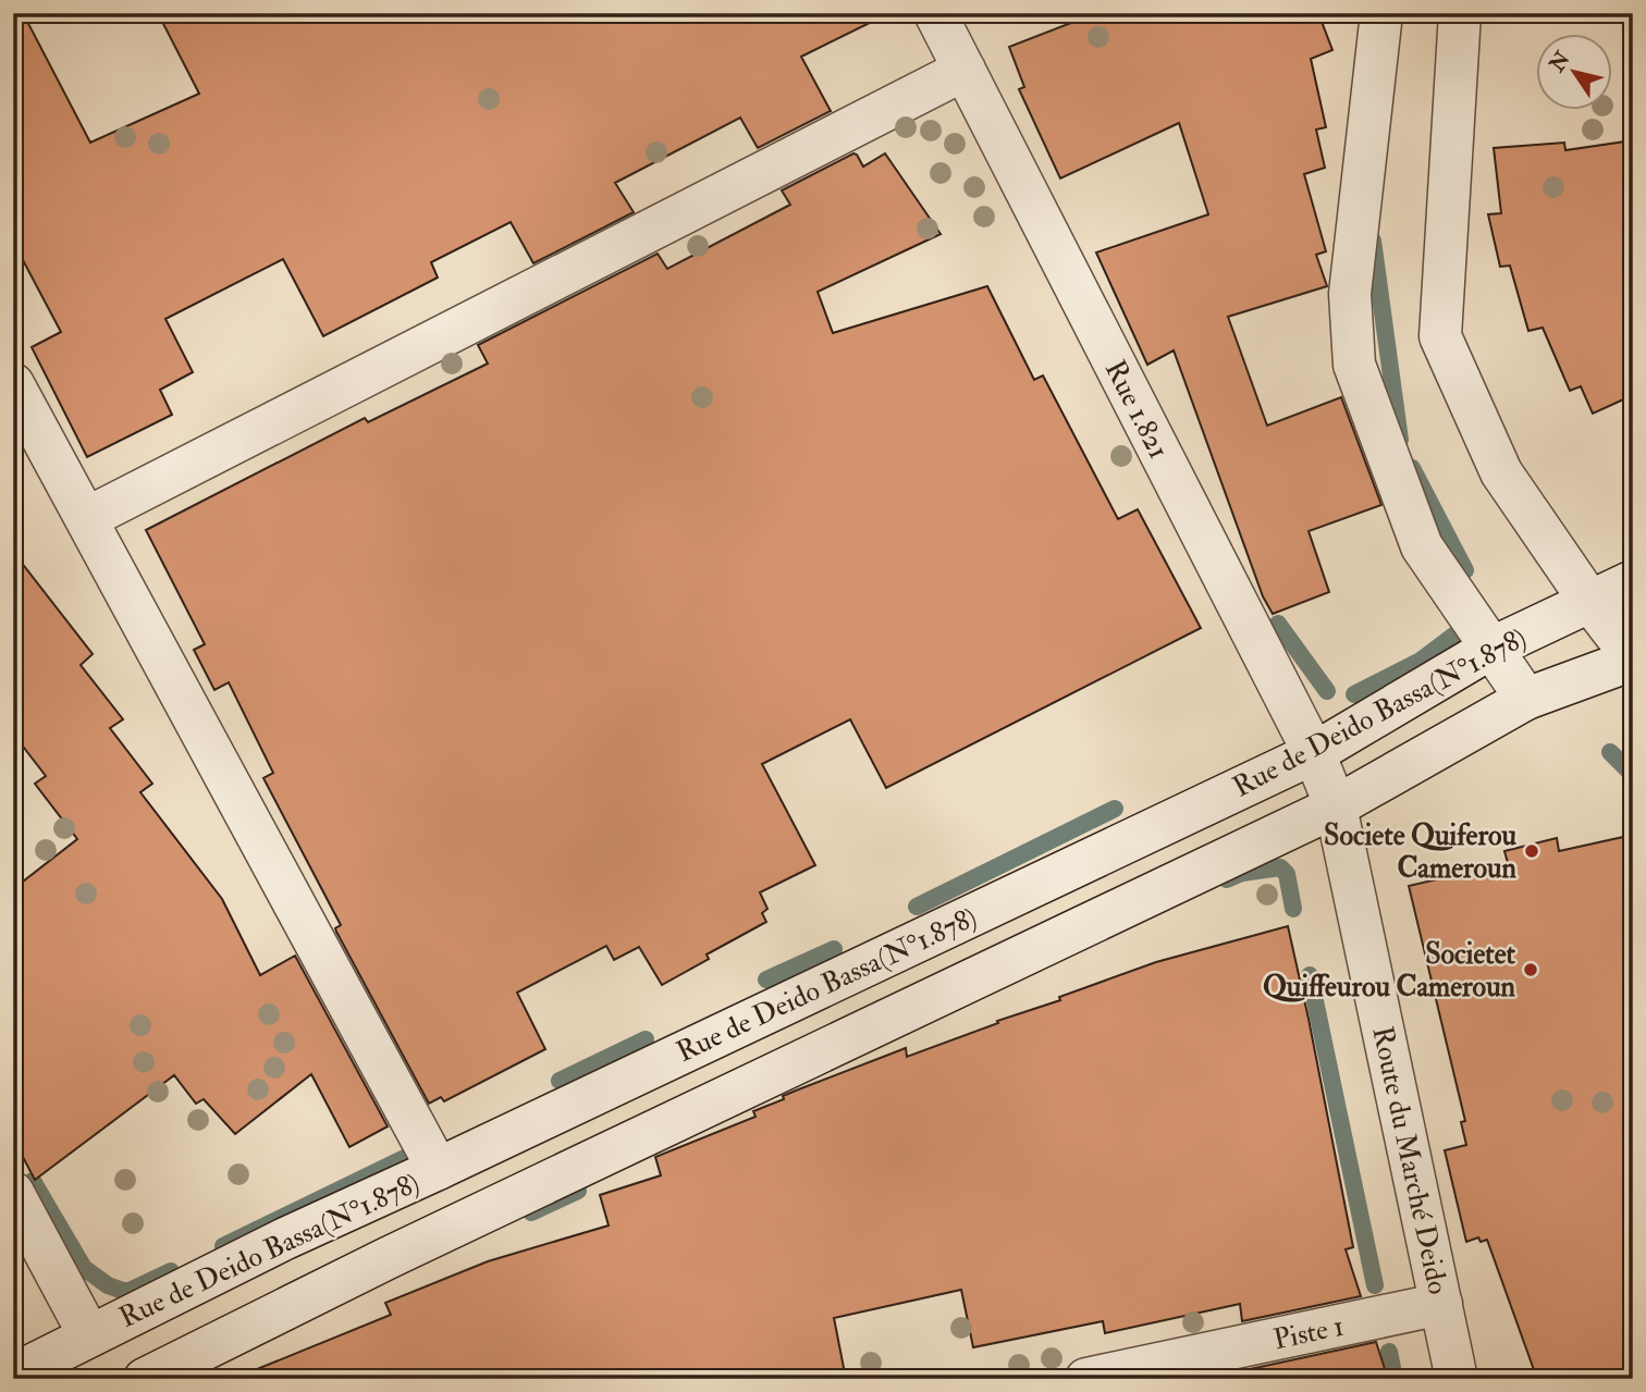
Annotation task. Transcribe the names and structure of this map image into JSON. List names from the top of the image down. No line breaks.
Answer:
{"streets":{"street":["Rue 1.821","Rue de Deido Bassa(N°1.878)","Route du Marché Deido","Piste 1"]},"crossings":[["Rue 1.821","Rue de Deido Bassa(N°1.878)"],["Rue 1.821","Route du Marché Deido"],["Rue de Deido Bassa(N°1.878)","Route du Marché Deido"],["Route du Marché Deido","Piste 1"]],"places":["Societe Quiferou Cameroun","Societet Quiffeurou Cameroun"],"north":"top left"}
